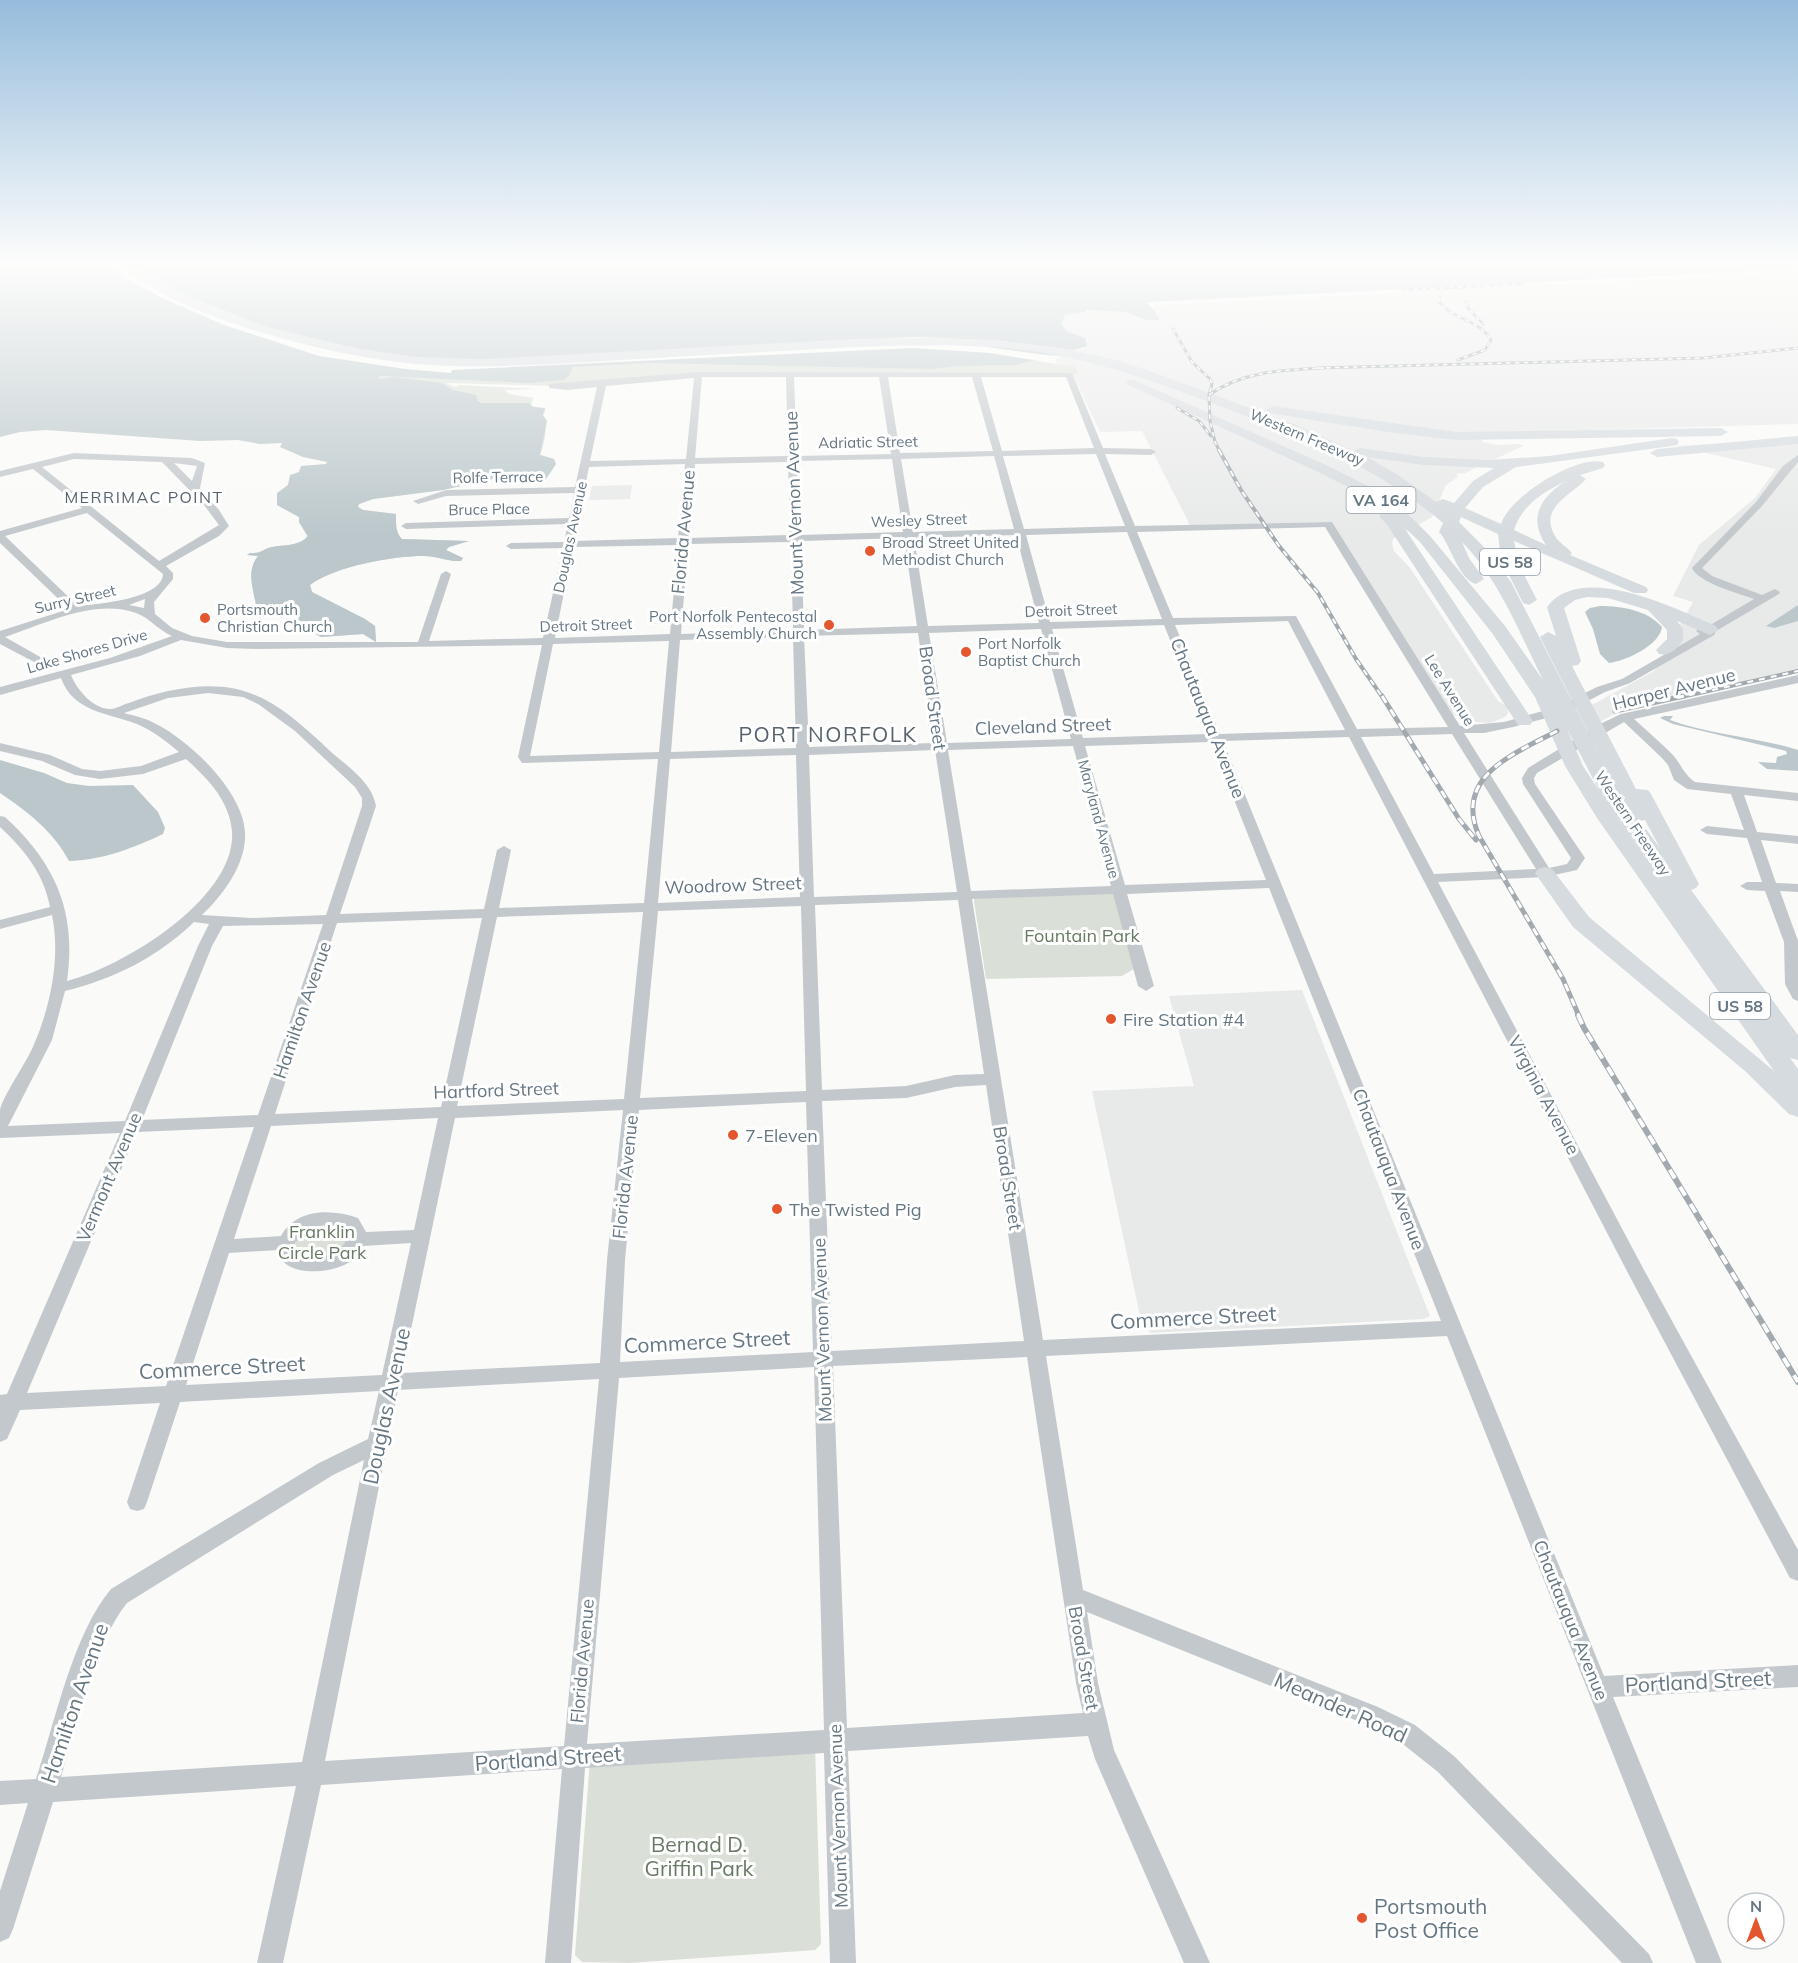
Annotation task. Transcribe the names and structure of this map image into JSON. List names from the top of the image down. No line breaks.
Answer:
{"streets":{"highway":["Western Freeway","VA 164","US 58"],"street":["Adriatic Street","Rolfe Terrace","Mount Vernon Avenue","Bruce Place","Wesley Street","Florida Avenue","Douglas Avenue","Surry Street","Detroit Street","Lake Shores Drive","Harper Avenue","Lee Avenue","Broad Street","Chautauqua Avenue","Cleveland Street","Maryland Avenue","Woodrow Street","Hamilton Avenue","Hartford Street","Virginia Avenue","Vermont Avenue","Commerce Street","Portland Street","Meander Road"]},"crossings":[["Western Freeway","US 58"],["Adriatic Street","Mount Vernon Avenue"],["Adriatic Street","Florida Avenue"],["Adriatic Street","Douglas Avenue"],["Adriatic Street","Broad Street"],["Adriatic Street","Chautauqua Avenue"],["Adriatic Street","Maryland Avenue"],["Rolfe Terrace","Douglas Avenue"],["Mount Vernon Avenue","Wesley Street"],["Mount Vernon Avenue","Detroit Street"],["Mount Vernon Avenue","Cleveland Street"],["Mount Vernon Avenue","Woodrow Street"],["Mount Vernon Avenue","Hartford Street"],["Mount Vernon Avenue","Commerce Street"],["Mount Vernon Avenue","Portland Street"],["Bruce Place","Douglas Avenue"],["Wesley Street","Florida Avenue"],["Wesley Street","Douglas Avenue"],["Wesley Street","Lee Avenue"],["Wesley Street","Broad Street"],["Wesley Street","Chautauqua Avenue"],["Wesley Street","Maryland Avenue"],["Florida Avenue","Detroit Street"],["Florida Avenue","Cleveland Street"],["Florida Avenue","Woodrow Street"],["Florida Avenue","Hartford Street"],["Florida Avenue","Commerce Street"],["Florida Avenue","Portland Street"],["Douglas Avenue","Detroit Street"],["Douglas Avenue","Cleveland Street"],["Douglas Avenue","Woodrow Street"],["Douglas Avenue","Hamilton Avenue"],["Douglas Avenue","Hartford Street"],["Douglas Avenue","Commerce Street"],["Douglas Avenue","Portland Street"],["Surry Street","Detroit Street"],["Detroit Street","Lake Shores Drive"],["Detroit Street","Broad Street"],["Detroit Street","Chautauqua Avenue"],["Detroit Street","Maryland Avenue"],["Detroit Street","Virginia Avenue"],["Harper Avenue","Lee Avenue"],["Lee Avenue","Cleveland Street"],["Broad Street","Cleveland Street"],["Broad Street","Woodrow Street"],["Broad Street","Hartford Street"],["Broad Street","Commerce Street"],["Broad Street","Portland Street"],["Broad Street","Meander Road"],["Chautauqua Avenue","Cleveland Street"],["Chautauqua Avenue","Maryland Avenue"],["Chautauqua Avenue","Woodrow Street"],["Chautauqua Avenue","Commerce Street"],["Chautauqua Avenue","Portland Street"],["Cleveland Street","Maryland Avenue"],["Cleveland Street","Virginia Avenue"],["Maryland Avenue","Woodrow Street"],["Woodrow Street","Hamilton Avenue"],["Woodrow Street","Vermont Avenue"],["Hamilton Avenue","Hartford Street"],["Hamilton Avenue","Commerce Street"],["Hamilton Avenue","Portland Street"],["Hartford Street","Vermont Avenue"],["Vermont Avenue","Commerce Street"]],"districts":["MERRIMAC POINT","PORT NORFOLK"],"parks":["Fountain Park","Franklin Circle Park","Bernad D. Griffin Park"],"places":["Broad Street United Methodist Church","Portsmouth Christian Church","Port Norfolk Pentecostal Assembly Church","Port Norfolk Baptist Church","Fire Station #4","7-Eleven","The Twisted Pig","Portsmouth Post Office"],"north":"top"}
